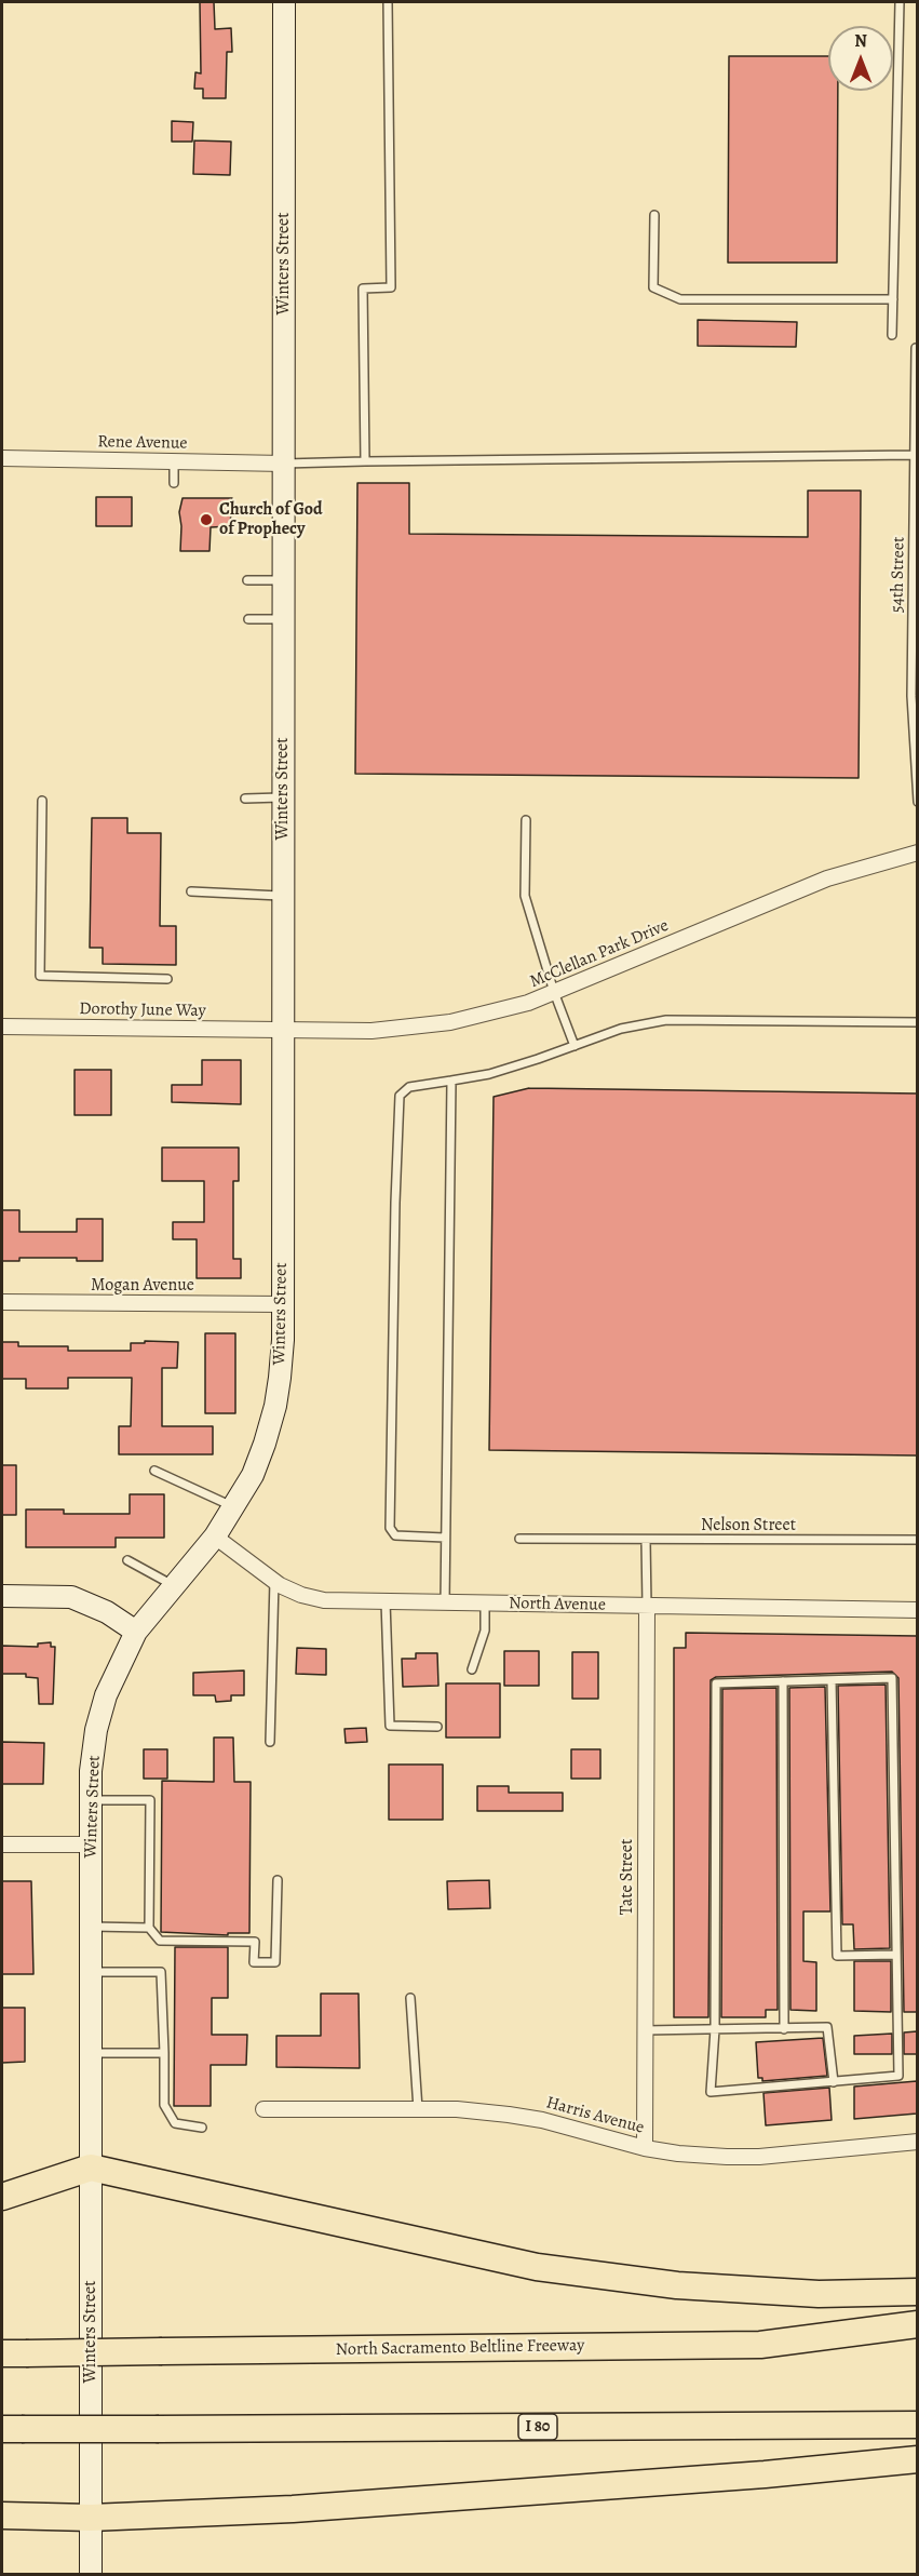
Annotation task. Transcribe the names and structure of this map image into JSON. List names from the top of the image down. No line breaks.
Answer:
{"streets":{"highway":["North Sacramento Beltline Freeway","I 80"],"main road":["Winters Street"],"street":["Rene Avenue","McClellan Park Drive","Dorothy June Way","Mogan Avenue","North Avenue","Tate Street","Harris Avenue"],"lane":["54th Street","Nelson Street"]},"crossings":[["Winters Street","Rene Avenue"],["Winters Street","McClellan Park Drive"],["Winters Street","Dorothy June Way"],["Winters Street","Mogan Avenue"],["Winters Street","North Avenue"],["McClellan Park Drive","Dorothy June Way"],["North Avenue","Tate Street"],["Tate Street","Harris Avenue"]],"places":["Church of God of Prophecy"],"north":"top"}
